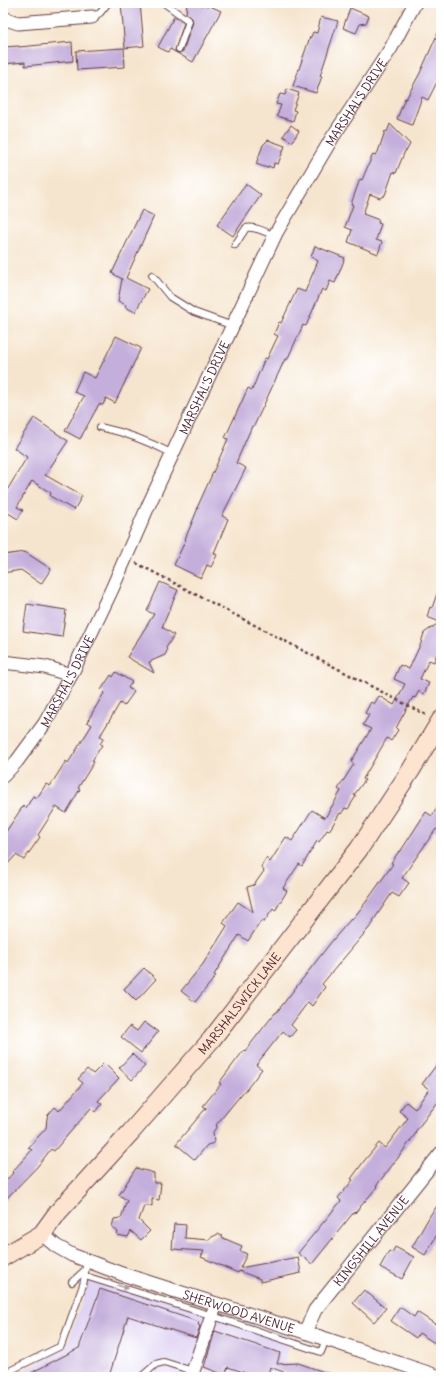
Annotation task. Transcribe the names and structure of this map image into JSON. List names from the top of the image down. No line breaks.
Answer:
{"streets":{"street":["MARSHAL'S DRIVE","MARSHALSWICK LANE","KINGSHILL AVENUE","SHERWOOD AVENUE"]},"crossings":[["MARSHALSWICK LANE","SHERWOOD AVENUE"],["KINGSHILL AVENUE","SHERWOOD AVENUE"]]}
